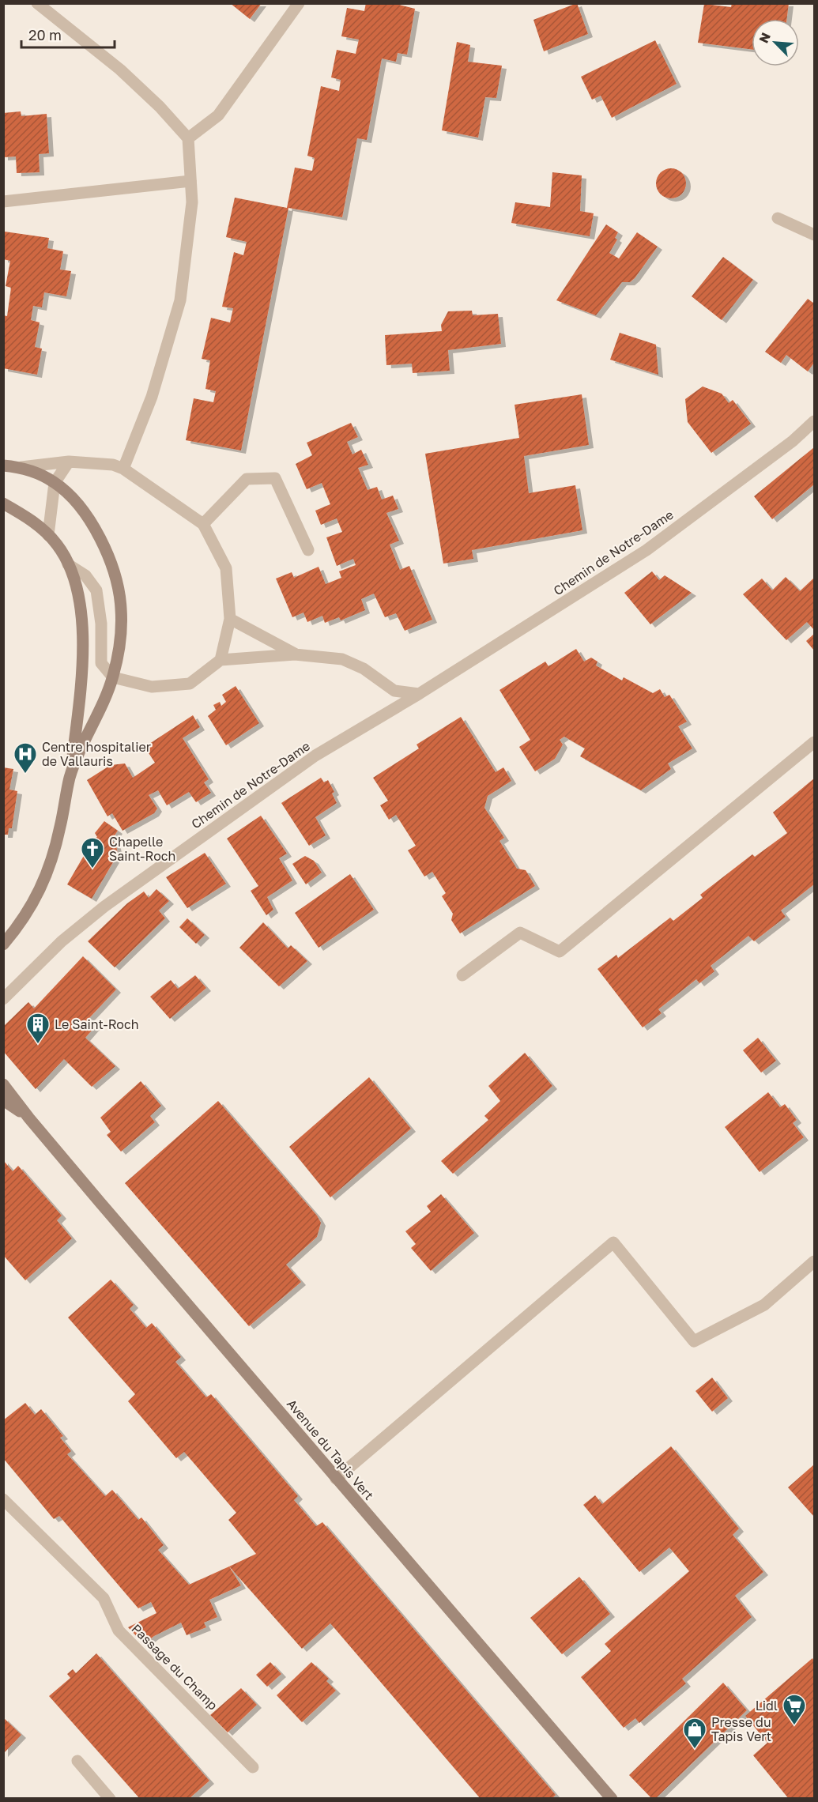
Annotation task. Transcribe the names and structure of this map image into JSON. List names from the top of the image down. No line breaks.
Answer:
{"streets":{"main road":["Avenue du Tapis Vert"],"street":["Chemin de Notre-Dame","Passage du Champ"]},"places":{"hospital":["Centre hospitalier de Vallauris"],"church":["Chapelle Saint-Roch"],"building":["Le Saint-Roch"],"supermarket":["Lidl"],"shop":["Presse du Tapis Vert"]},"scale_bar":"20 m","north":"top left"}
